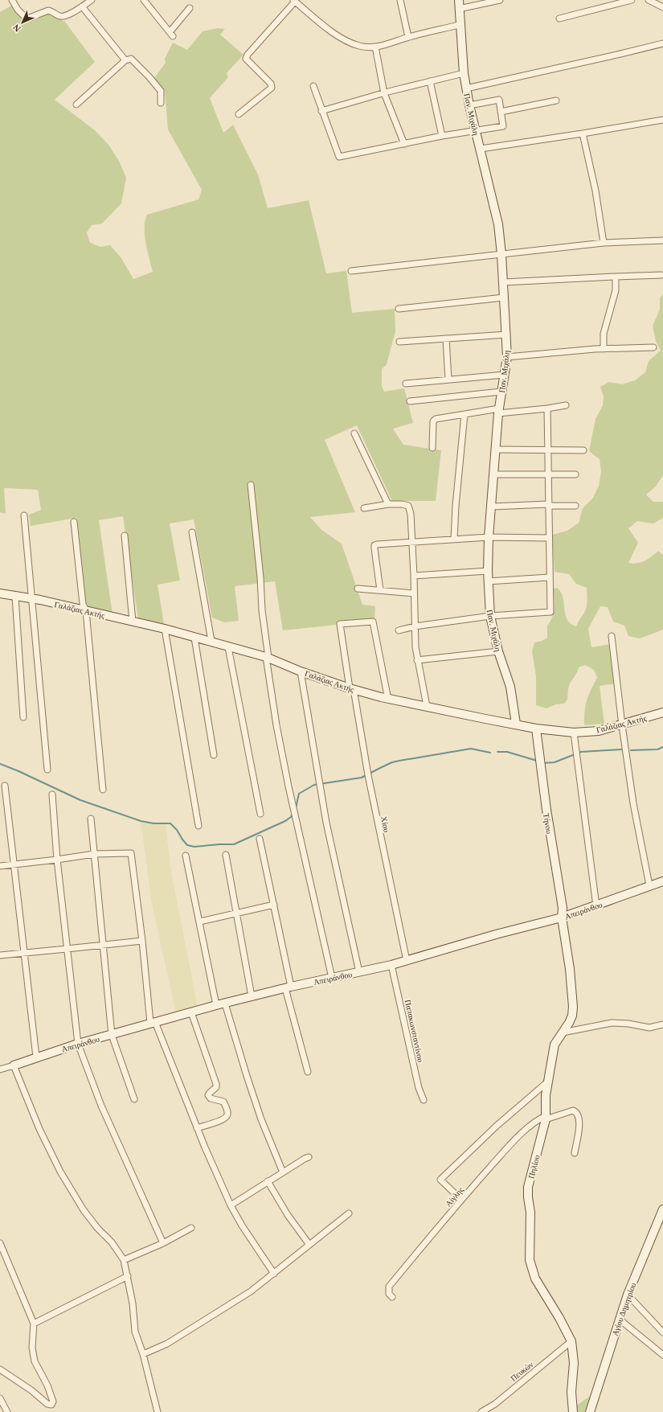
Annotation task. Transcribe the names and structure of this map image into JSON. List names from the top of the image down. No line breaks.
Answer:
{"streets":{"street":["Παν. Μιχάλη","Γαλάζιας Ακτής","Τήνου","Χίου","Απειράνθου","Παπακωνσταντίνου","Πηλίου","Αίγλης","Αγίου Δημητρίου","Πευκών"]},"crossings":[["Παν. Μιχάλη","Γαλάζιας Ακτής"],["Γαλάζιας Ακτής","Τήνου"],["Γαλάζιας Ακτής","Χίου"],["Τήνου","Απειράνθου"],["Τήνου","Πηλίου"],["Χίου","Απειράνθου"],["Απειράνθου","Παπακωνσταντίνου"],["Απειράνθου","Πηλίου"],["Πηλίου","Αίγλης"],["Πηλίου","Πευκών"]],"north":"bottom left"}
